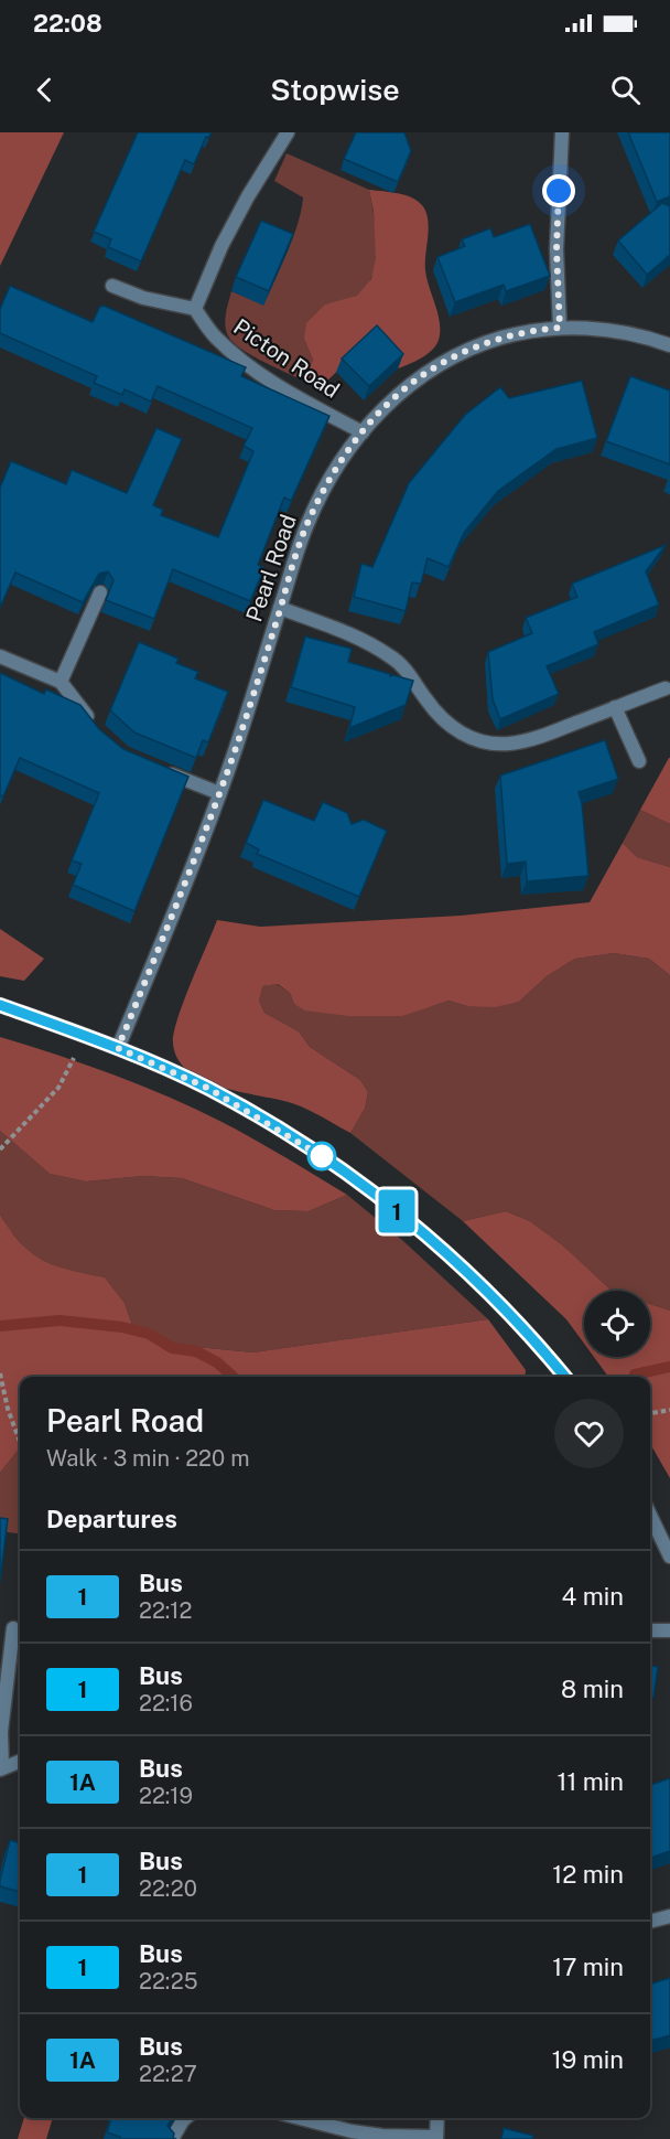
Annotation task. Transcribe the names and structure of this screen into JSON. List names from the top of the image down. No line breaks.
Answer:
{"streets":{"street":["Picton Road","Pearl Road"]},"crossings":[["Picton Road","Pearl Road"]],"lines":["bus line 1"],"page":{"status":"22:08","header":"Stopwise","on_map":"1","heading":[["Pearl Road","Walk · 3 min · 220 m"],"Departures"],"list":[{"mark":"1","name":"Bus","note":"22:12","value":"4 min"},{"mark":"1","name":"Bus","note":"22:16","value":"8 min"},{"mark":"1A","name":"Bus","note":"22:19","value":"11 min"},{"mark":"1","name":"Bus","note":"22:20","value":"12 min"},{"mark":"1","name":"Bus","note":"22:25","value":"17 min"},{"mark":"1A","name":"Bus","note":"22:27","value":"19 min"}]}}
